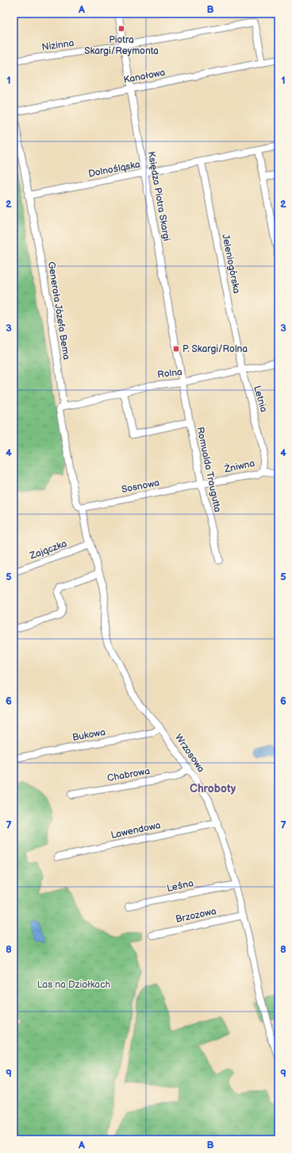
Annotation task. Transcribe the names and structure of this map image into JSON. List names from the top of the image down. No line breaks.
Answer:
{"streets":{"street":["Nizinna","Kanałowa","Dolnośląska","Księdza Piotra Skargi","Jeleniogórska","Generała Józefa Bema","Rolna","Letnia","Żniwna","Romualda Traugutta","Sosnowa","Zajączka","Bukowa","Wrzosowa","Chabrowa","Lawendowa","Leśna","Brzozowa"]},"crossings":[["Nizinna","Kanałowa"],["Nizinna","Księdza Piotra Skargi"],["Kanałowa","Księdza Piotra Skargi"],["Kanałowa","Generała Józefa Bema"],["Dolnośląska","Księdza Piotra Skargi"],["Dolnośląska","Jeleniogórska"],["Dolnośląska","Generała Józefa Bema"],["Księdza Piotra Skargi","Rolna"],["Księdza Piotra Skargi","Romualda Traugutta"],["Jeleniogórska","Rolna"],["Jeleniogórska","Letnia"],["Generała Józefa Bema","Rolna"],["Generała Józefa Bema","Sosnowa"],["Generała Józefa Bema","Wrzosowa"],["Rolna","Letnia"],["Rolna","Romualda Traugutta"],["Letnia","Żniwna"],["Żniwna","Romualda Traugutta"],["Żniwna","Sosnowa"],["Romualda Traugutta","Sosnowa"],["Sosnowa","Wrzosowa"],["Zajączka","Wrzosowa"],["Bukowa","Wrzosowa"],["Wrzosowa","Chabrowa"],["Wrzosowa","Lawendowa"],["Wrzosowa","Leśna"],["Wrzosowa","Brzozowa"]],"districts":["Chroboty"],"parks":["Las na Działkach"],"places":{"transit":["Piotra Skargi/Reymonta","P. Skargi/Rolna"]},"grid":{"columns":["A","B"],"rows":["1","2","3","4","5","6","7","8","9"]}}
